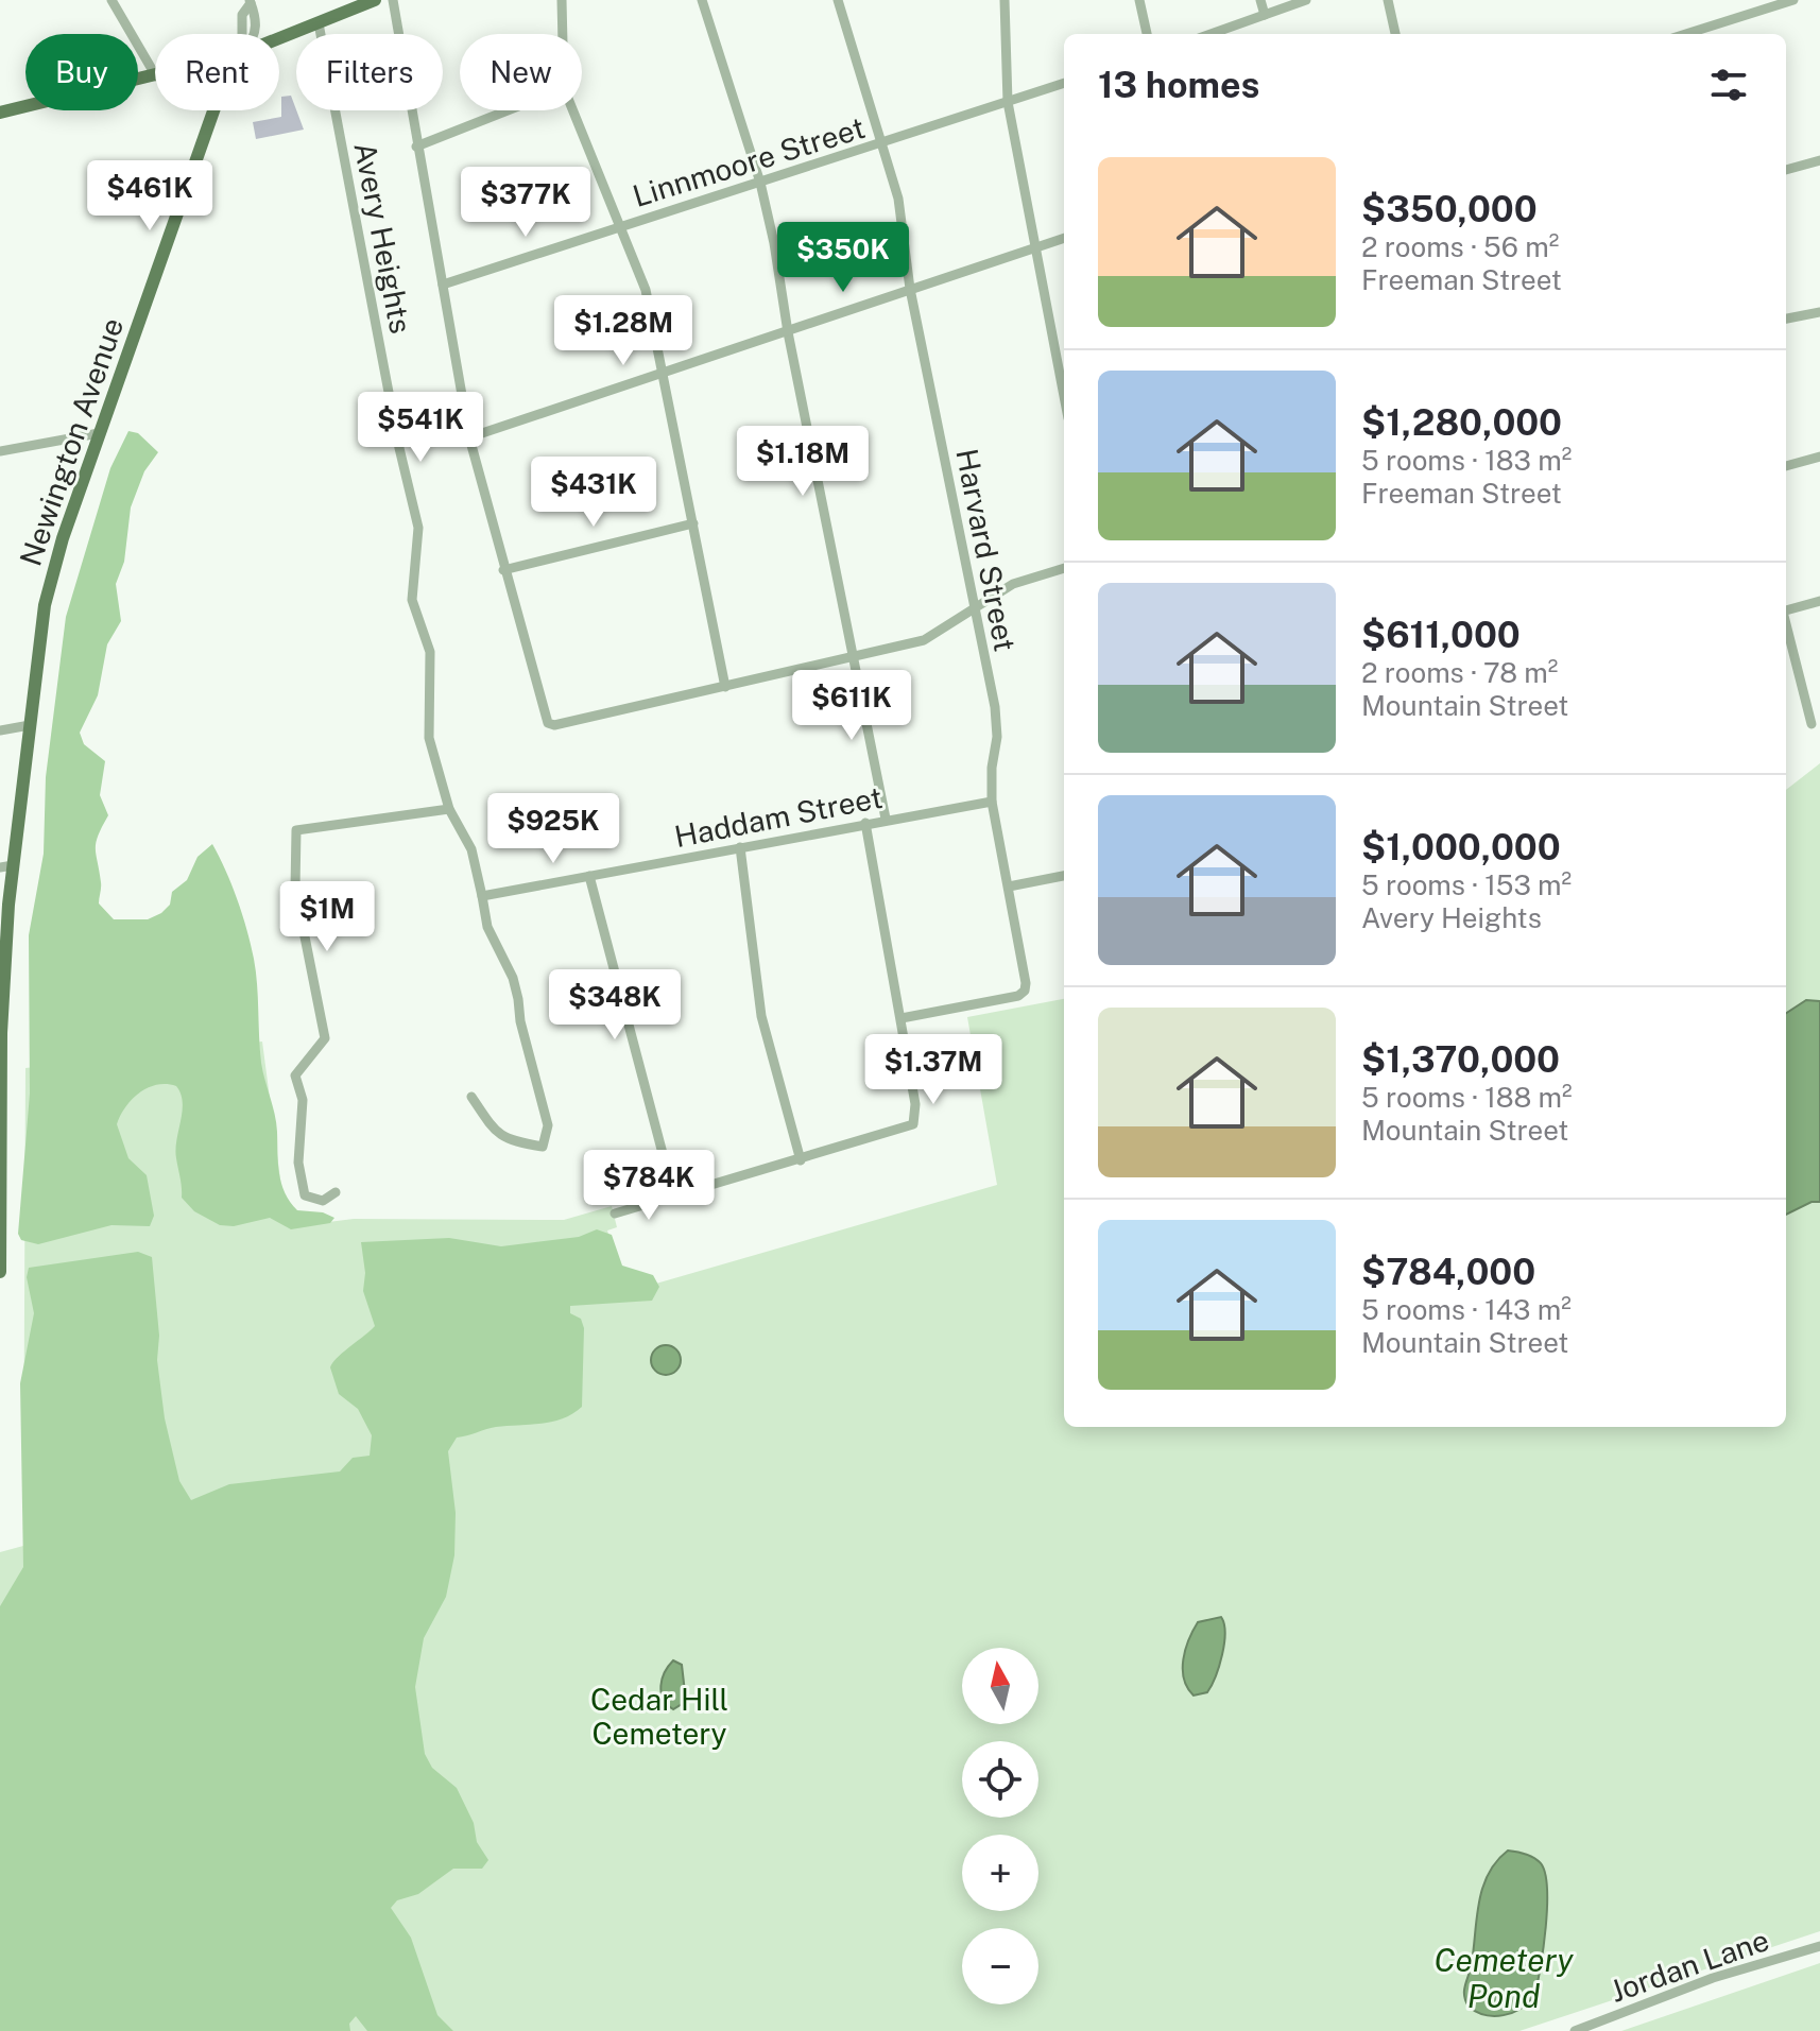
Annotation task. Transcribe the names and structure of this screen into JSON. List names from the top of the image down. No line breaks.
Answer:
{"streets":{"main road":["Newington Avenue"],"street":["Linnmoore Street","Avery Heights","Harvard Street","Haddam Street","Jordan Lane"]},"crossings":[["Linnmoore Street","Harvard Street"],["Avery Heights","Haddam Street"],["Harvard Street","Haddam Street"]],"water":["Cemetery Pond"],"parks":["Cedar Hill Cemetery"],"north":"top","page":{"chip":["Buy","Rent","Filters","New"],"heading":"13 homes","list":[{"name":"$350,000","note":"2 rooms · 56 m² · Freeman Street"},{"name":"$1,280,000","note":"5 rooms · 183 m² · Freeman Street"},{"name":"$611,000","note":"2 rooms · 78 m² · Mountain Street"},{"name":"$1,000,000","note":"5 rooms · 153 m² · Avery Heights"},{"name":"$1,370,000","note":"5 rooms · 188 m² · Mountain Street"},{"name":"$784,000","note":"5 rooms · 143 m² · Mountain Street"}],"price":["$461K","$377K","$350K","$1.28M","$541K","$1.18M","$431K","$611K","$925K","$1M","$348K","$1.37M","$784K"],"map_buttons":["+","−"]}}
